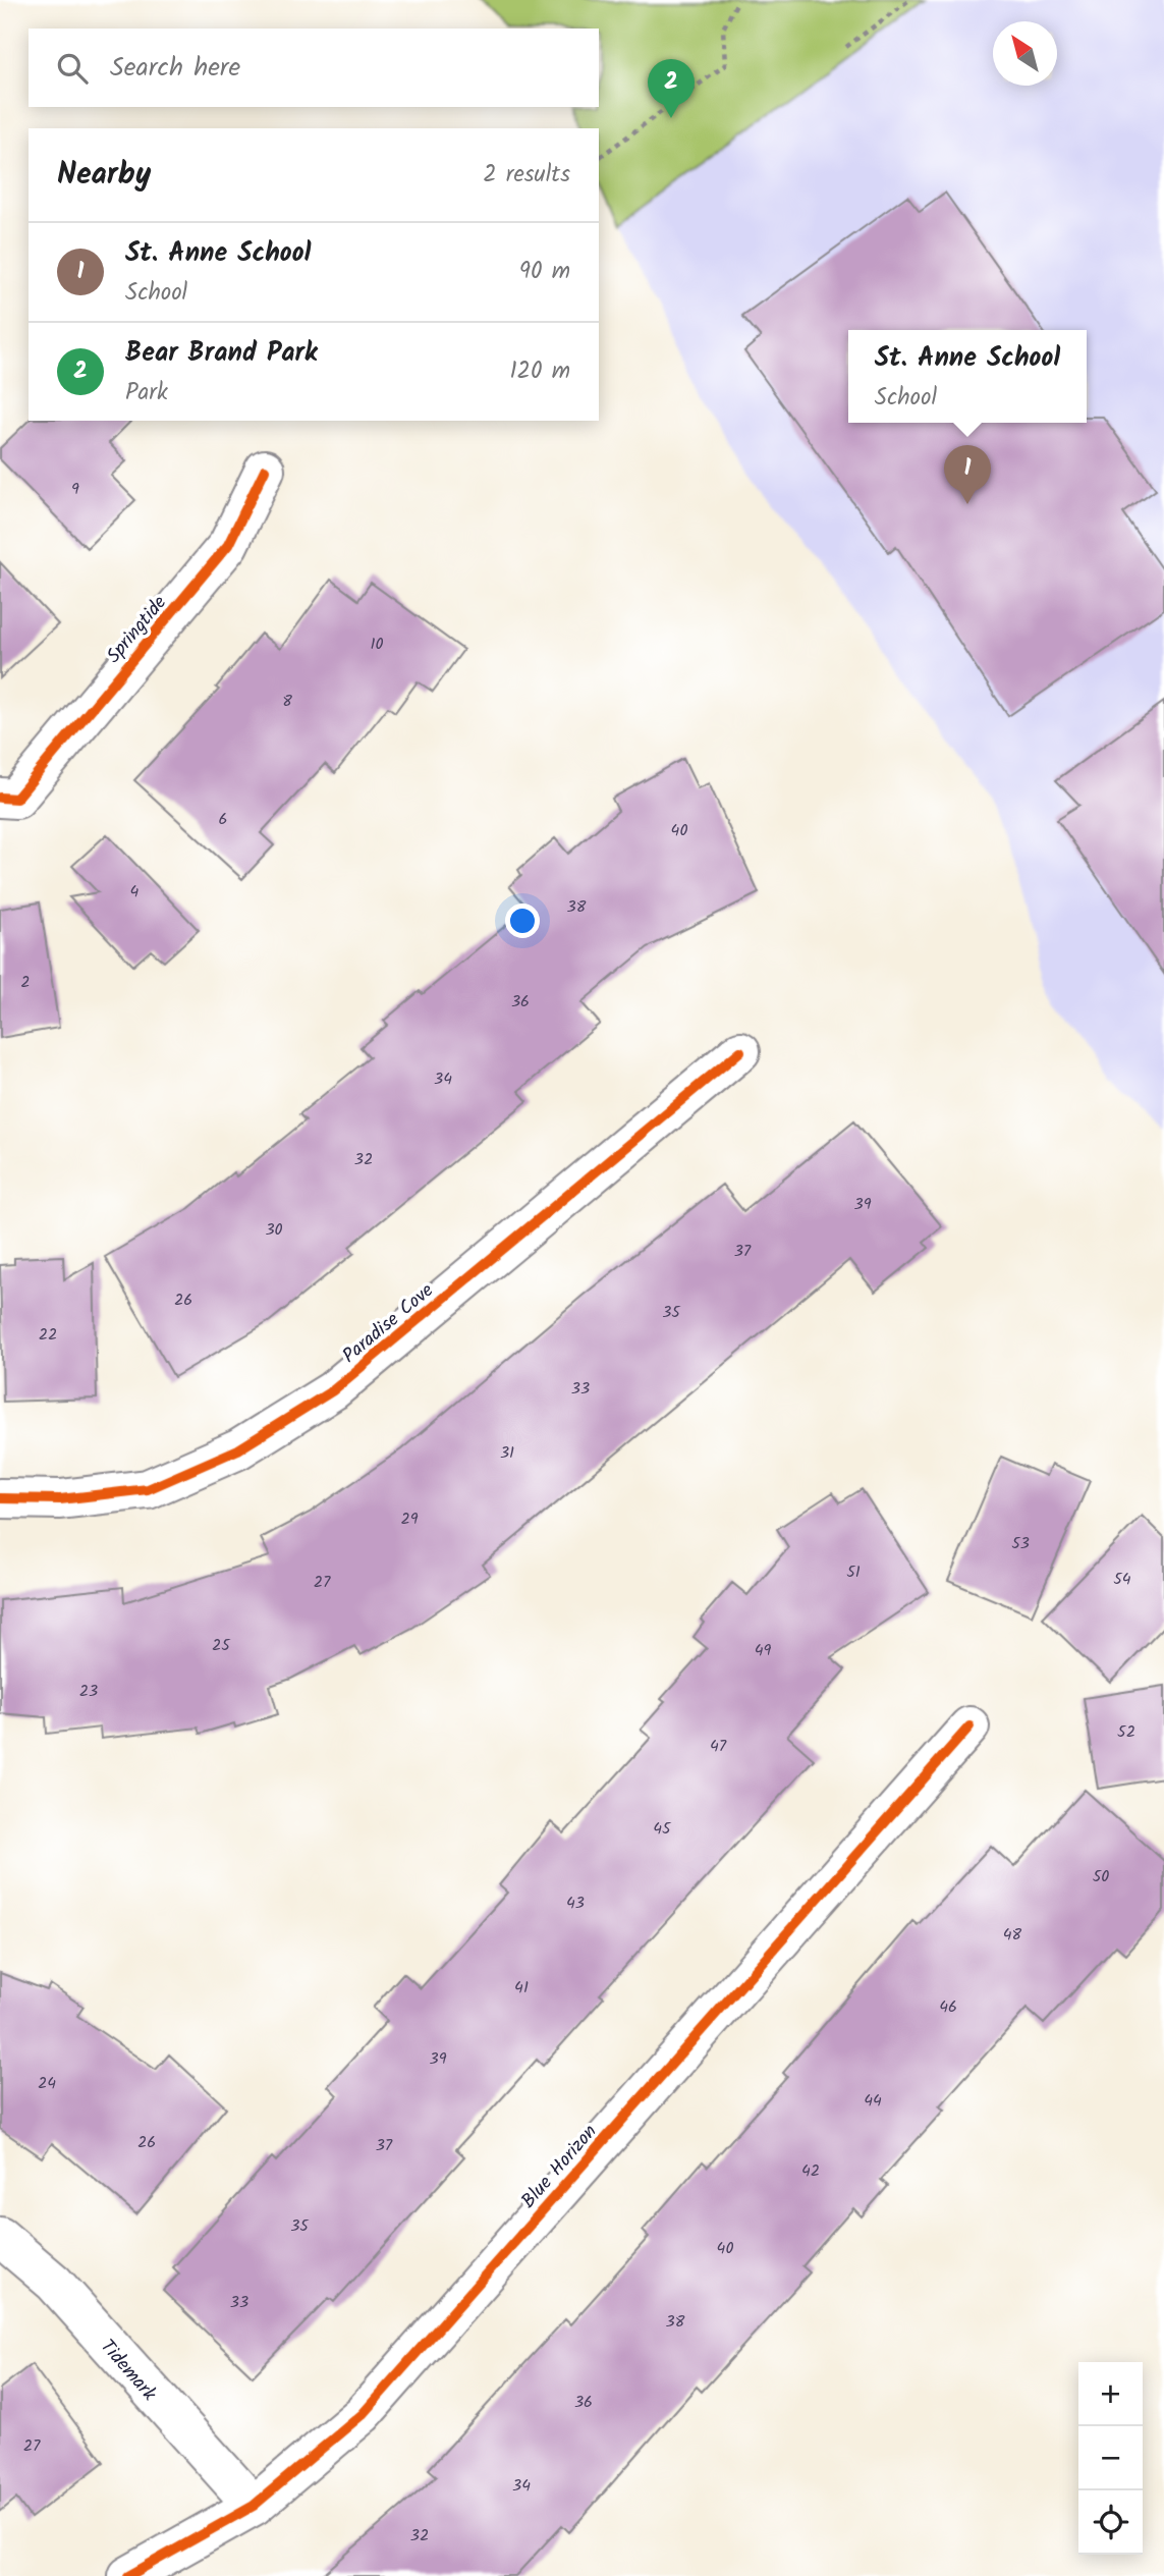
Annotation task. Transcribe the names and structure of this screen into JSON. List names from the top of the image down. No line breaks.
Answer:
{"streets":{"street":["Springtide","Paradise Cove","Blue Horizon","Tidemark"]},"crossings":[["Blue Horizon","Tidemark"]],"house_numbers":["9","10","8","6","40","4","38","2","36","34","32","39","30","37","26","35","22","33","31","29","53","51","54","27","25","49","23","52","47","45","50","43","48","41","46","39","24","44","26","37","42","35","40","33","38","36","27","34","32"],"north":"top left","page":{"search":"Search here","pins":["2","1"],"heading":["Nearby","2 results"],"list":[{"mark":"1","name":"St. Anne School","note":"School","value":"90 m"},{"mark":"2","name":"Bear Brand Park","note":"Park","value":"120 m"}],"popup":["St. Anne School","School"],"map_buttons":["+","−"]}}
